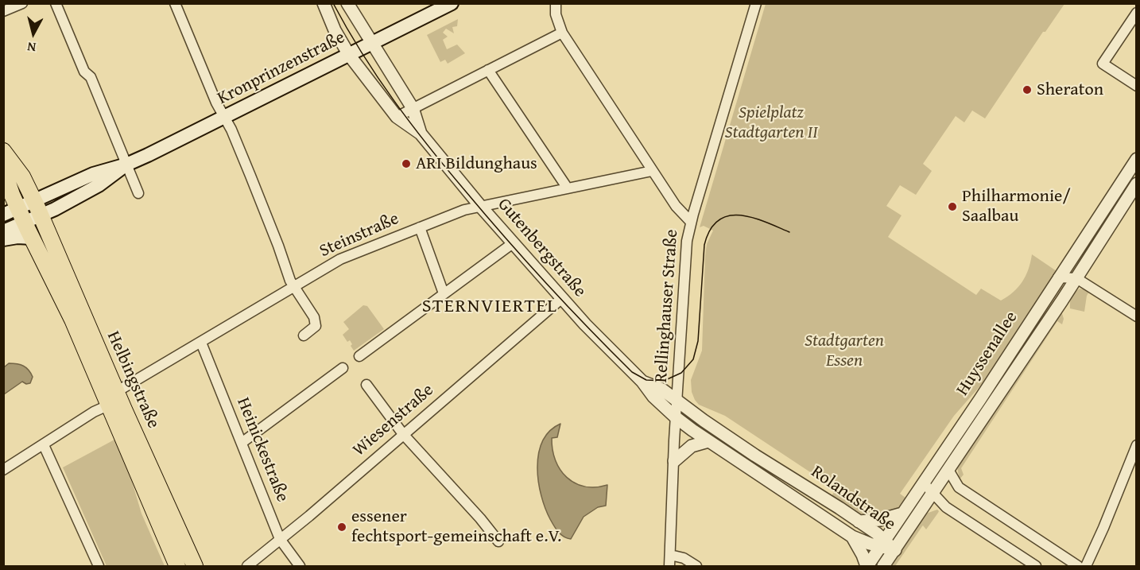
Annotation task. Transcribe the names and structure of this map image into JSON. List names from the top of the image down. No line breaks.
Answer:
{"streets":{"main road":["Kronprinzenstraße","Helbingstraße"],"street":["Steinstraße","Gutenbergstraße","Rellinghauser Straße","Huyssenallee","Wiesenstraße","Heinickestraße","Rolandstraße"]},"crossings":[["Kronprinzenstraße","Gutenbergstraße"],["Kronprinzenstraße","Helbingstraße"],["Steinstraße","Gutenbergstraße"],["Steinstraße","Rellinghauser Straße"],["Steinstraße","Helbingstraße"],["Steinstraße","Heinickestraße"],["Gutenbergstraße","Wiesenstraße"],["Gutenbergstraße","Rolandstraße"],["Rellinghauser Straße","Rolandstraße"],["Huyssenallee","Rolandstraße"],["Wiesenstraße","Heinickestraße"]],"districts":["STERNVIERTEL"],"parks":["Spielplatz Stadtgarten II","Stadtgarten Essen"],"places":["Sheraton","ARI Bildunghaus","Philharmonie/ Saalbau","essener fechtsport-gemeinschaft e.V."],"north":"bottom"}
